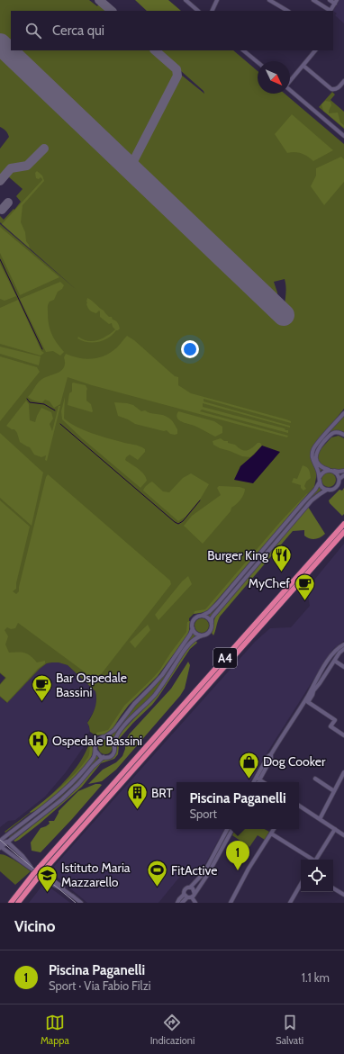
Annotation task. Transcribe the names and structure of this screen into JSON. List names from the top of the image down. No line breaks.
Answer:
{"streets":{"highway":["A4"]},"places":{"restaurant":["Burger King"],"cafe":["MyChef","Bar Ospedale Bassini"],"hospital":["Ospedale Bassini"],"shop":["Dog Cooker"],"building":["BRT"],"sports":["FitActive"],"school or university":["Istituto Maria Mazzarello"]},"north":"bottom right","page":{"search":"Cerca qui","popup":["Piscina Paganelli","Sport"],"pins":"1","heading":"Vicino","list":[{"mark":"1","name":"Piscina Paganelli","note":"Sport · Via Fabio Filzi","value":"1.1 km"}],"nav":["Mappa","Indicazioni","Salvati"]}}
